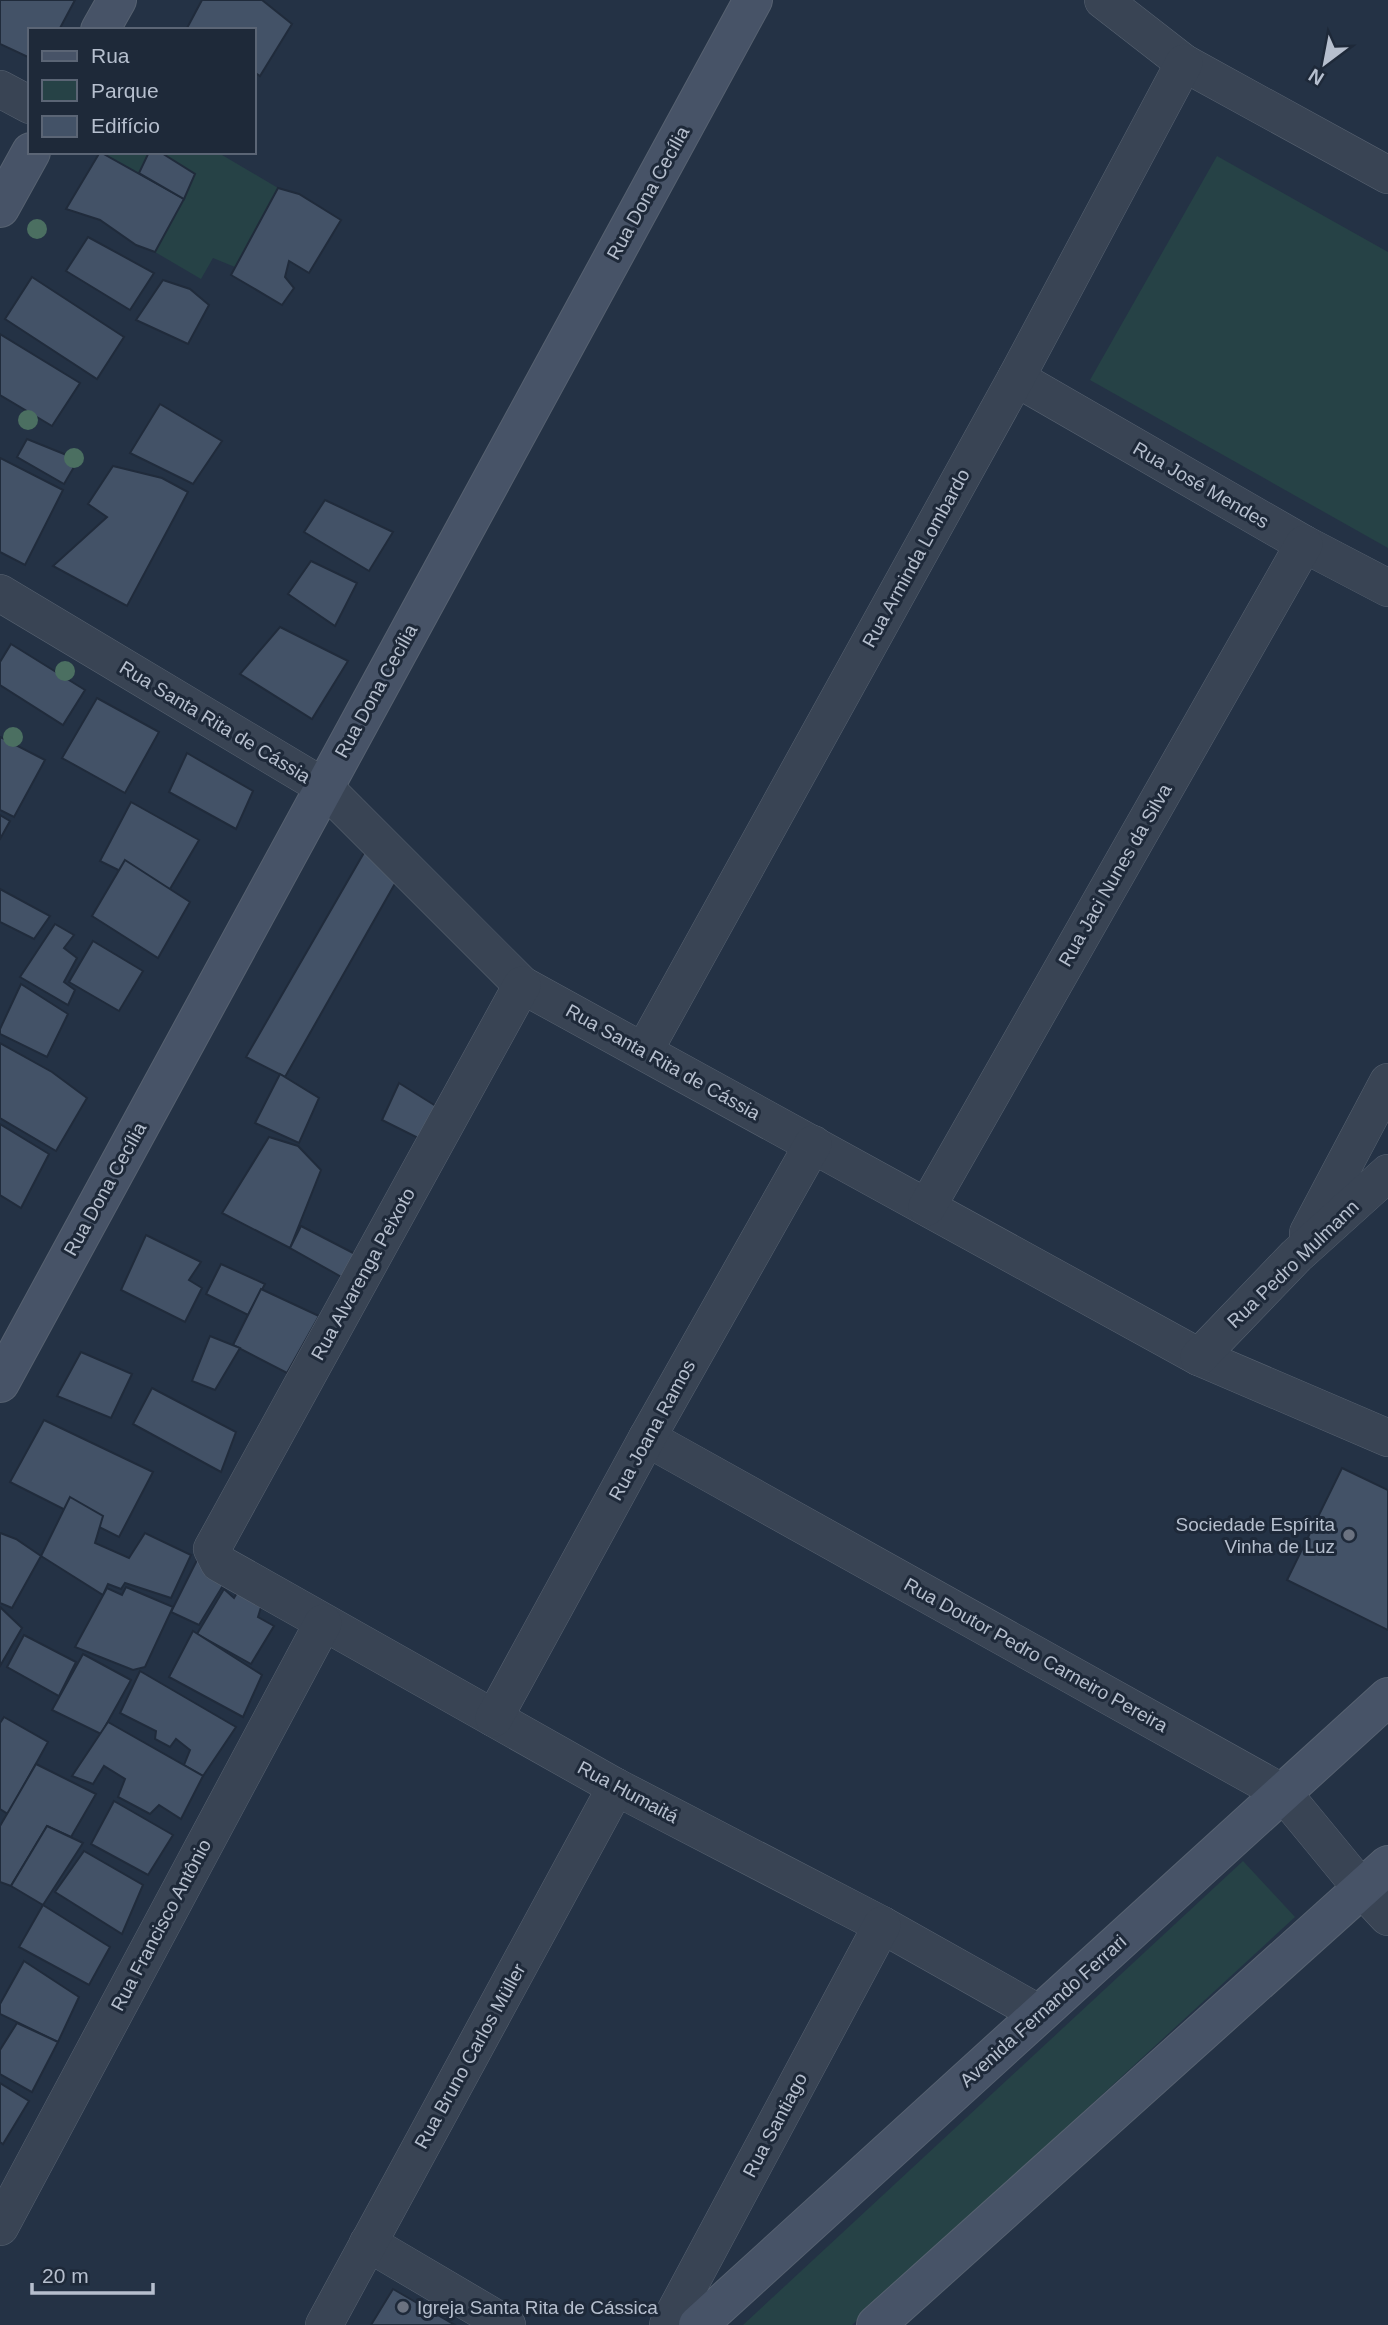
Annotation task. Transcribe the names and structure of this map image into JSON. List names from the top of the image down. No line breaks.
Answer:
{"streets":{"street":["Rua Dona Cecília","Rua José Mendes","Rua Arminda Lombardo","Rua Santa Rita de Cássia","Rua Jaci Nunes da Silva","Rua Pedro Mulmann","Rua Alvarenga Peixoto","Rua Joana Ramos","Rua Doutor Pedro Carneiro Pereira","Rua Humaitá","Rua Francisco Antônio","Avenida Fernando Ferrari","Rua Bruno Carlos Müller","Rua Santiago"]},"crossings":[["Rua Dona Cecília","Rua Santa Rita de Cássia"],["Rua José Mendes","Rua Arminda Lombardo"],["Rua José Mendes","Rua Jaci Nunes da Silva"],["Rua Arminda Lombardo","Rua Santa Rita de Cássia"],["Rua Santa Rita de Cássia","Rua Jaci Nunes da Silva"],["Rua Santa Rita de Cássia","Rua Pedro Mulmann"],["Rua Santa Rita de Cássia","Rua Alvarenga Peixoto"],["Rua Santa Rita de Cássia","Rua Joana Ramos"],["Rua Alvarenga Peixoto","Rua Humaitá"],["Rua Joana Ramos","Rua Doutor Pedro Carneiro Pereira"],["Rua Joana Ramos","Rua Humaitá"],["Rua Doutor Pedro Carneiro Pereira","Avenida Fernando Ferrari"],["Rua Humaitá","Rua Francisco Antônio"],["Rua Humaitá","Avenida Fernando Ferrari"],["Rua Humaitá","Rua Bruno Carlos Müller"],["Rua Humaitá","Rua Santiago"]],"places":["Sociedade Espírita Vinha de Luz","Igreja Santa Rita de Cássica"],"legend":["Rua","Parque","Edifício"],"scale_bar":"20 m","north":"bottom left"}
